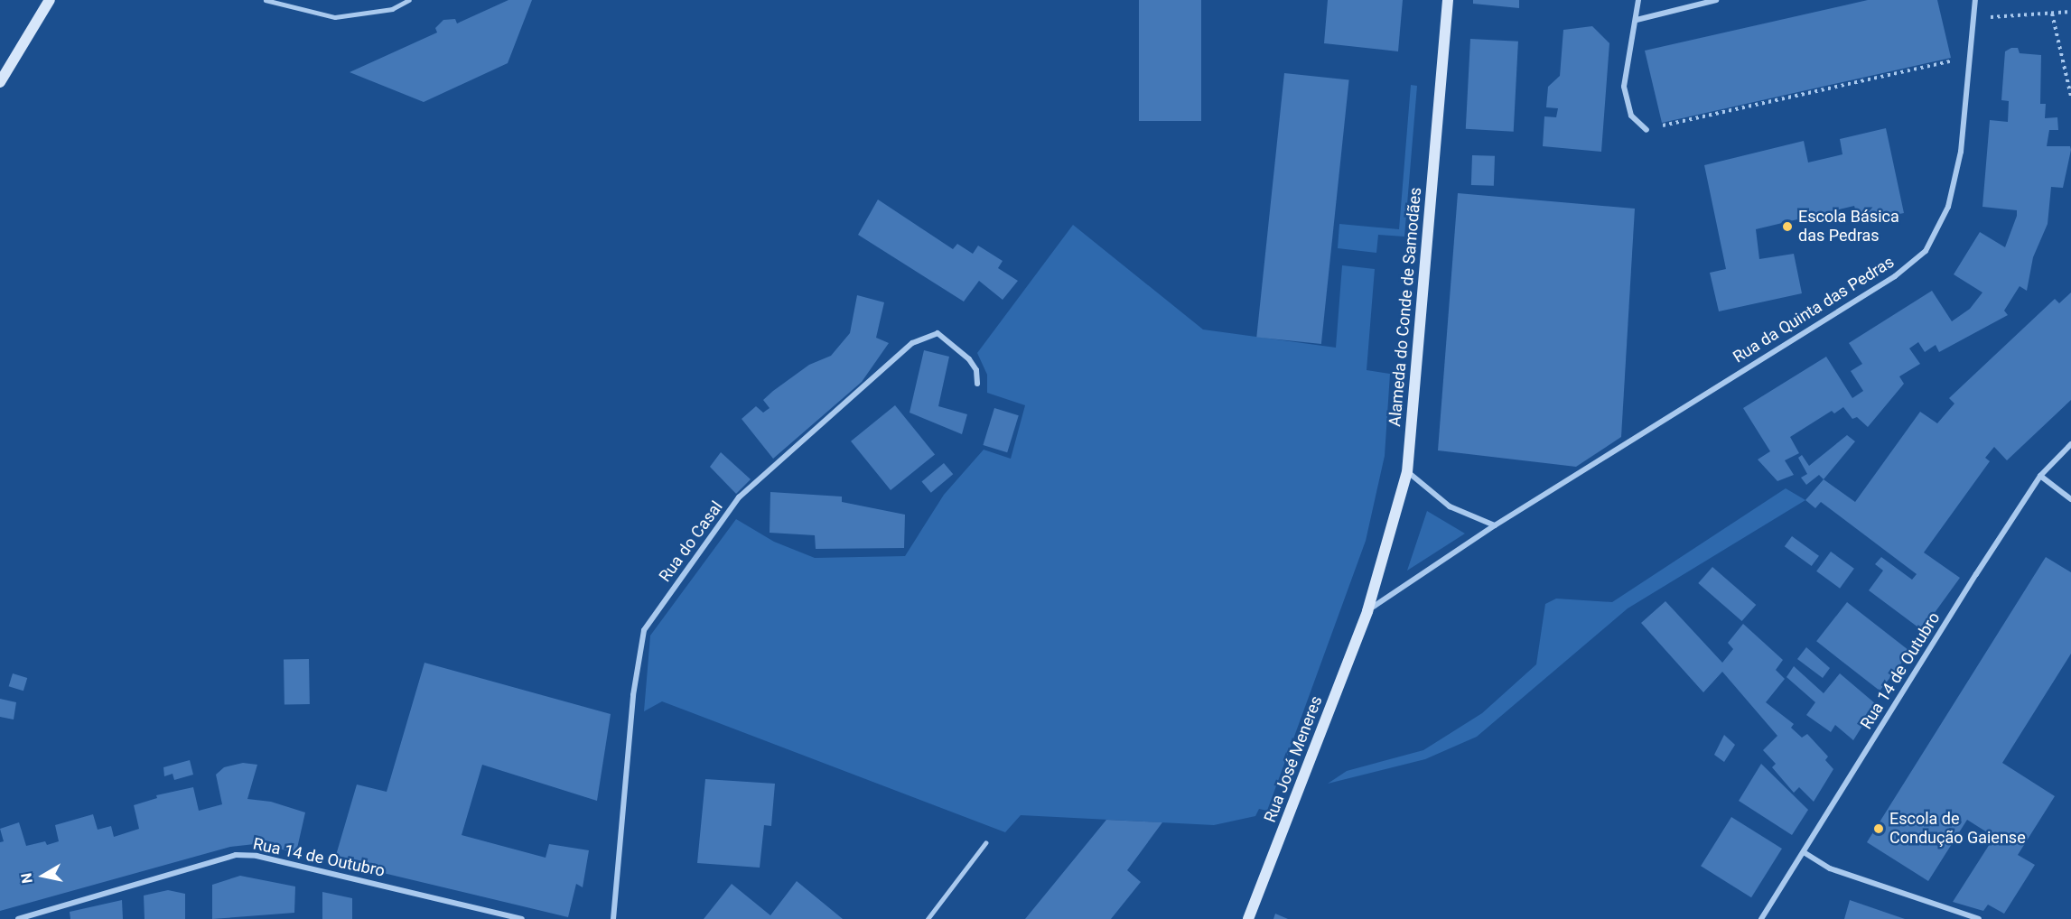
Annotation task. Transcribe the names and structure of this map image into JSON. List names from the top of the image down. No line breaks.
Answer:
{"streets":{"street":["Alameda do Conde de Samodães","Rua da Quinta das Pedras","Rua do Casal","Rua 14 de Outubro","Rua José Meneres"]},"crossings":[["Alameda do Conde de Samodães","Rua da Quinta das Pedras"],["Alameda do Conde de Samodães","Rua José Meneres"],["Rua da Quinta das Pedras","Rua José Meneres"]],"places":["Escola Básica das Pedras","Escola de Condução Gaiense"],"north":"left"}
